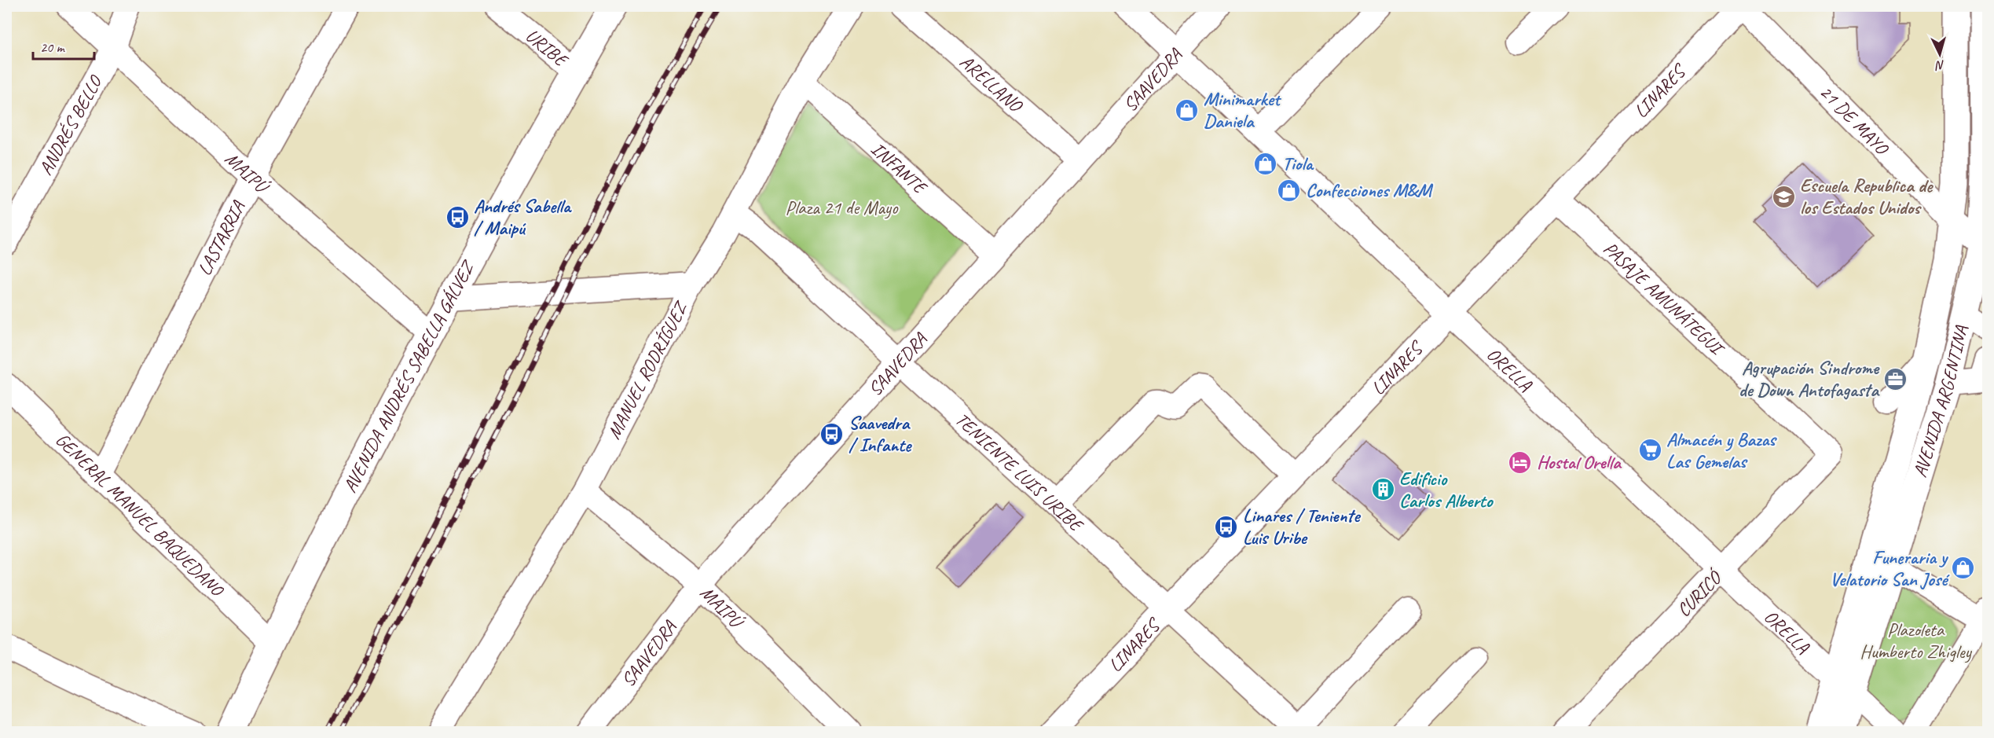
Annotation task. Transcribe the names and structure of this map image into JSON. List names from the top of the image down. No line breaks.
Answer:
{"streets":{"main road":["AVENIDA ANDRÉS SABELLA GÁLVEZ","AVENIDA ARGENTINA"],"street":["URIBE","SAAVEDRA","ARELLANO","LINARES","21 DE MAYO","ANDRÉS BELLO","INFANTE","MAIPÚ","LASTARRIA","PASAJE AMUNÁTEGUI","ORELLA","MANUEL RODRÍGUEZ","TENIENTE LUIS URIBE","GENERAL MANUEL BAQUEDANO","CURICÓ"]},"crossings":[["URIBE","AVENIDA ANDRÉS SABELLA GÁLVEZ"],["SAAVEDRA","ARELLANO"],["SAAVEDRA","INFANTE"],["SAAVEDRA","MAIPÚ"],["SAAVEDRA","ORELLA"],["SAAVEDRA","TENIENTE LUIS URIBE"],["LINARES","21 DE MAYO"],["LINARES","PASAJE AMUNÁTEGUI"],["LINARES","ORELLA"],["LINARES","TENIENTE LUIS URIBE"],["21 DE MAYO","AVENIDA ARGENTINA"],["ANDRÉS BELLO","MAIPÚ"],["INFANTE","MANUEL RODRÍGUEZ"],["MAIPÚ","LASTARRIA"],["MAIPÚ","MANUEL RODRÍGUEZ"],["MAIPÚ","AVENIDA ANDRÉS SABELLA GÁLVEZ"],["LASTARRIA","GENERAL MANUEL BAQUEDANO"],["PASAJE AMUNÁTEGUI","CURICÓ"],["ORELLA","AVENIDA ARGENTINA"],["ORELLA","CURICÓ"],["MANUEL RODRÍGUEZ","TENIENTE LUIS URIBE"],["AVENIDA ANDRÉS SABELLA GÁLVEZ","GENERAL MANUEL BAQUEDANO"]],"parks":["Plaza 21 de Mayo","Plazoleta Humberto Zhigley"],"places":{"shop":["Minimarket Daniela","Tiola","Confecciones M&M","Funeraria y Velatorio San José"],"school or university":["Escuela Republica de los Estados Unidos"],"bus stop":["Andrés Sabella / Maipú","Saavedra / Infante","Linares / Teniente Luis Uribe"],"office":["Agrupación Sindrome de Down Antofagasta"],"supermarket":["Almacén y Bazas Las Gemelas"],"hotel":["Hostal Orella"],"building":["Edificio Carlos Alberto"]},"scale_bar":"20 m","north":"bottom"}
